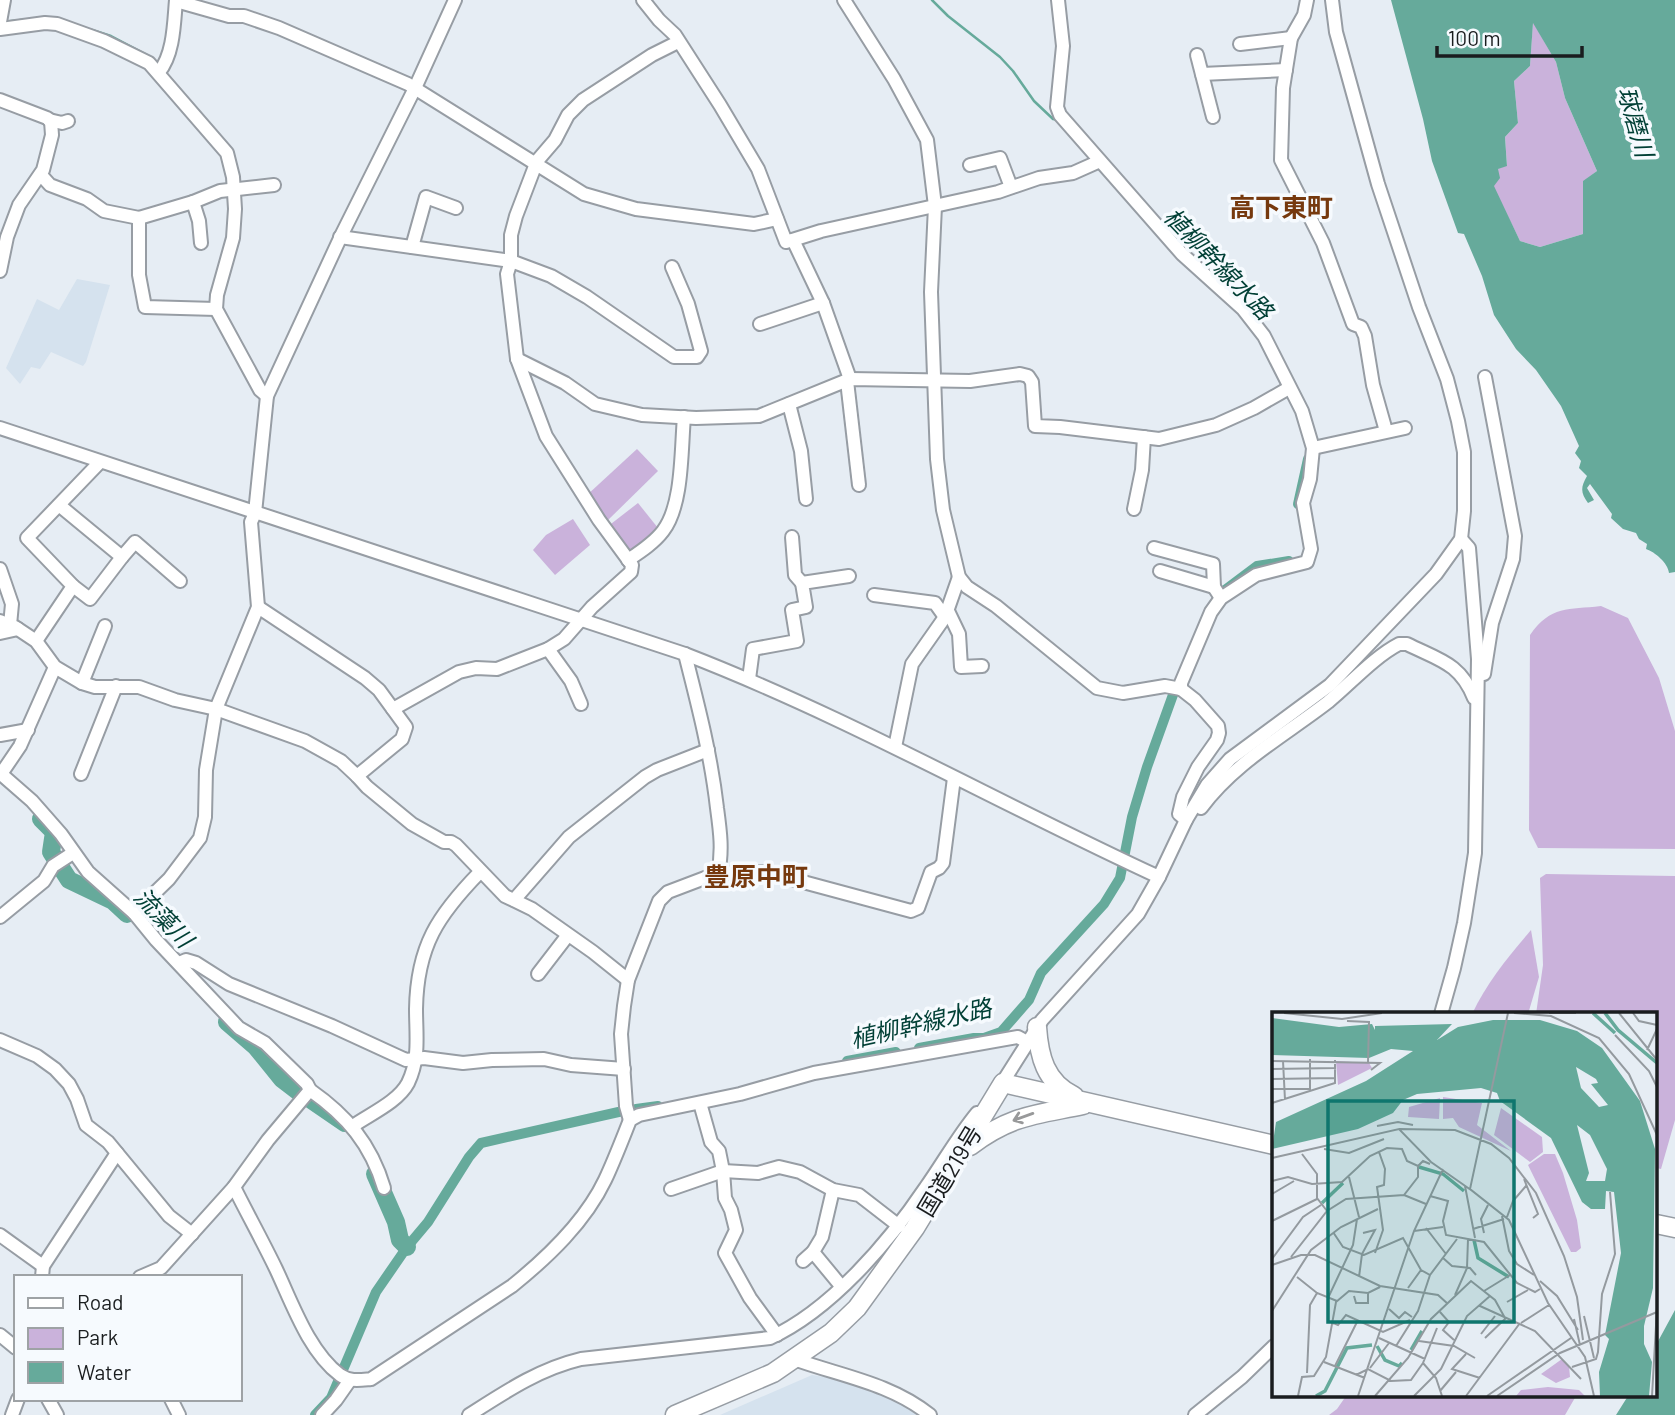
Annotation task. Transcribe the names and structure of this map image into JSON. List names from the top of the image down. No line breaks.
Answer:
{"streets":{"highway":["国道219号"]},"districts":["高下東町","豊原中町"],"water":["球磨川","植柳幹線水路","流藻川"],"legend":["Road","Park","Water"],"scale_bar":"100 m"}
